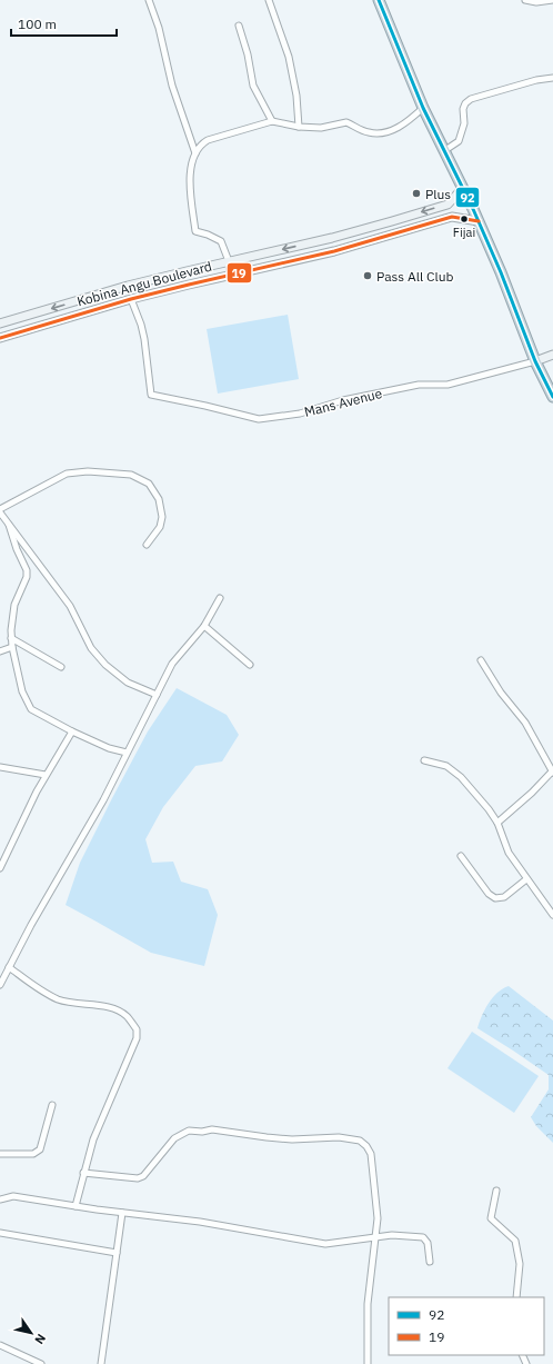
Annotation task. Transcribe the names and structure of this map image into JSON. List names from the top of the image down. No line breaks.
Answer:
{"streets":{"street":["Kobina Angu Boulevard","Mans Avenue"]},"crossings":[["Kobina Angu Boulevard","Mans Avenue"]],"places":["Plus","Fijai","Pass All Club"],"lines":["transit line 92","transit line 19"],"legend":["92","19"],"scale_bar":"100 m","north":"bottom right"}
